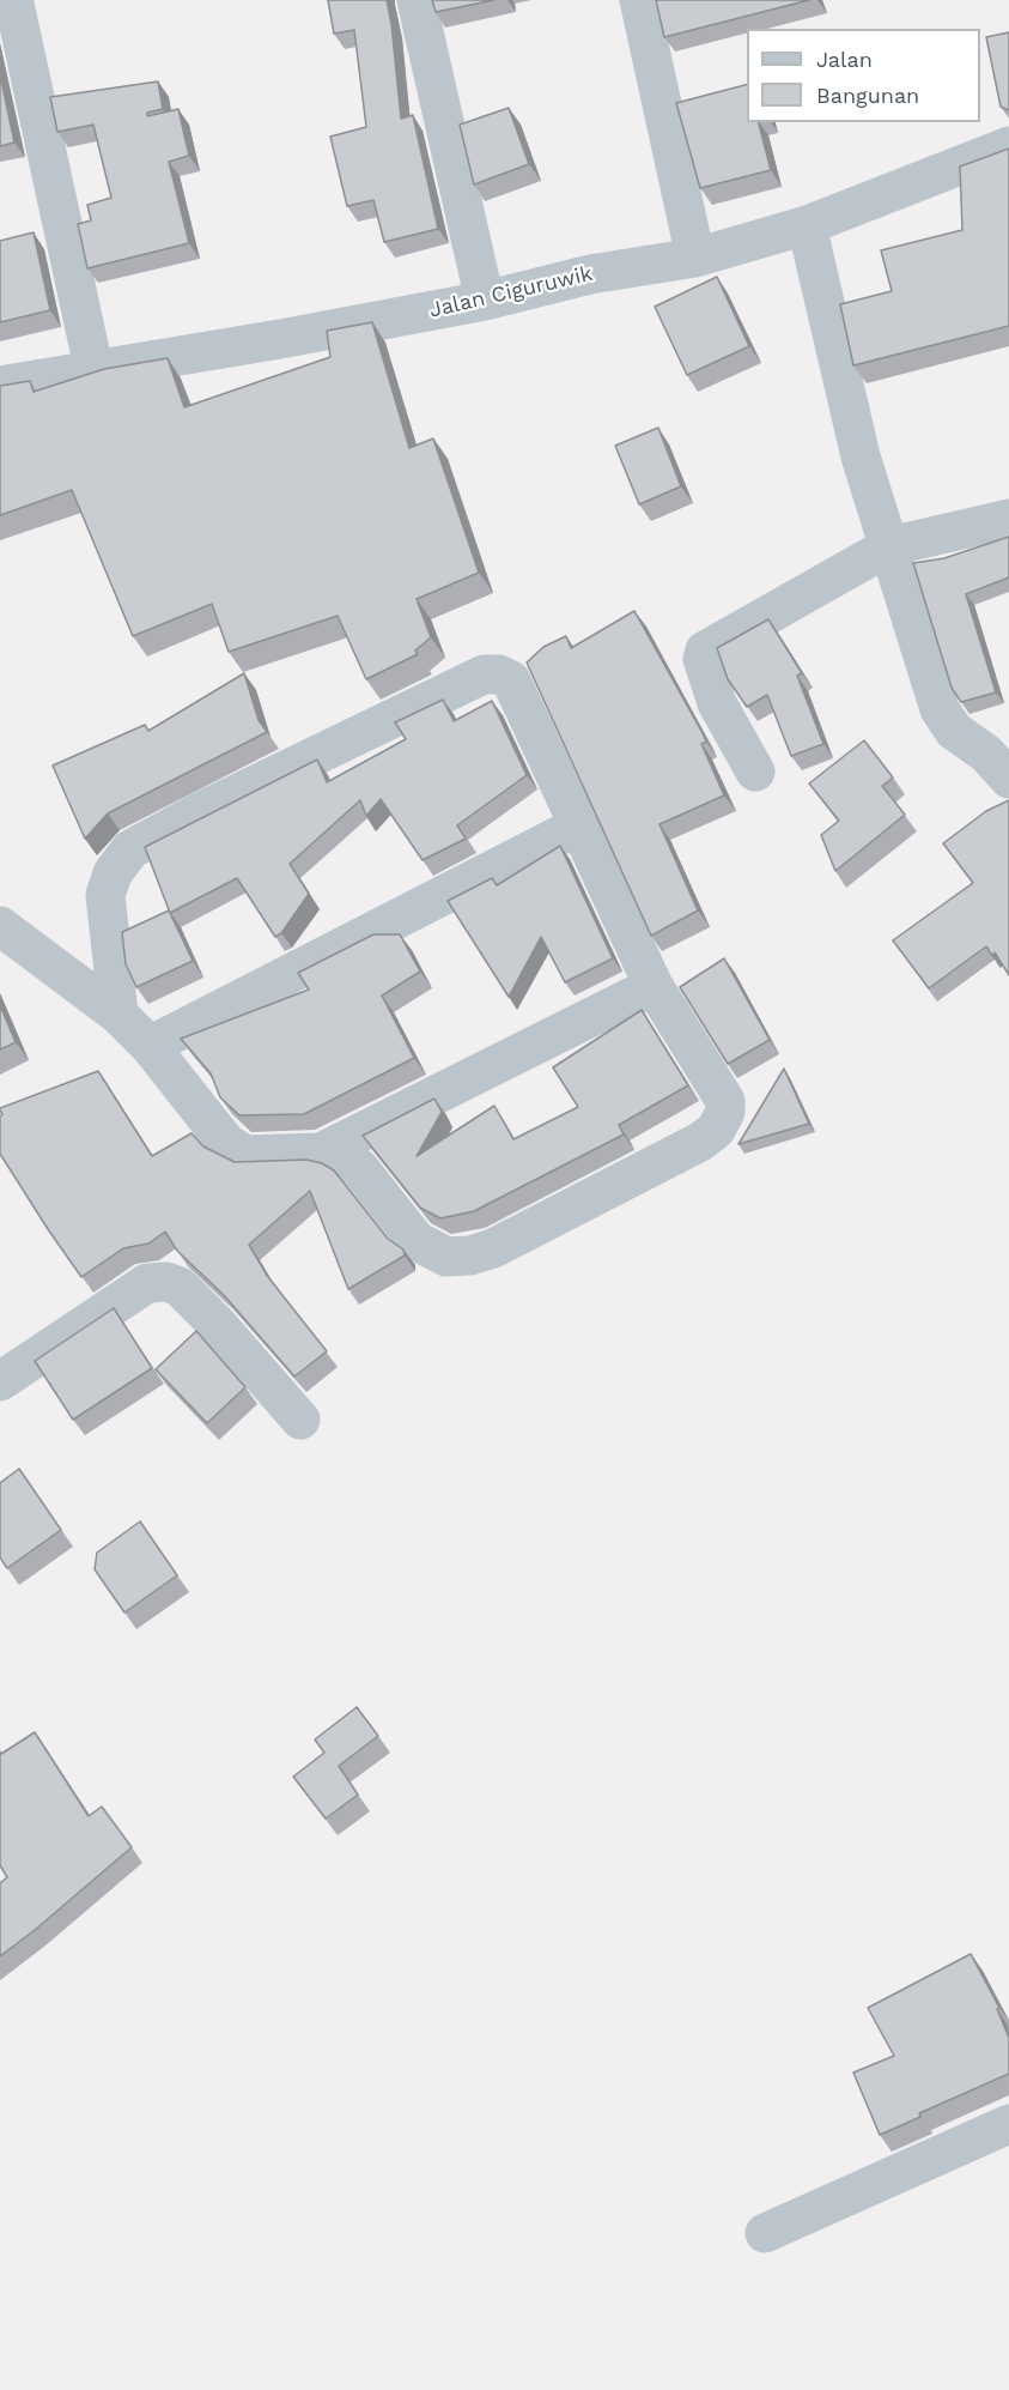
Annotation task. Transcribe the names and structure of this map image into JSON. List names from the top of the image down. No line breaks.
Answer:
{"streets":{"street":["Jalan Ciguruwik"]},"legend":["Jalan","Bangunan"]}
